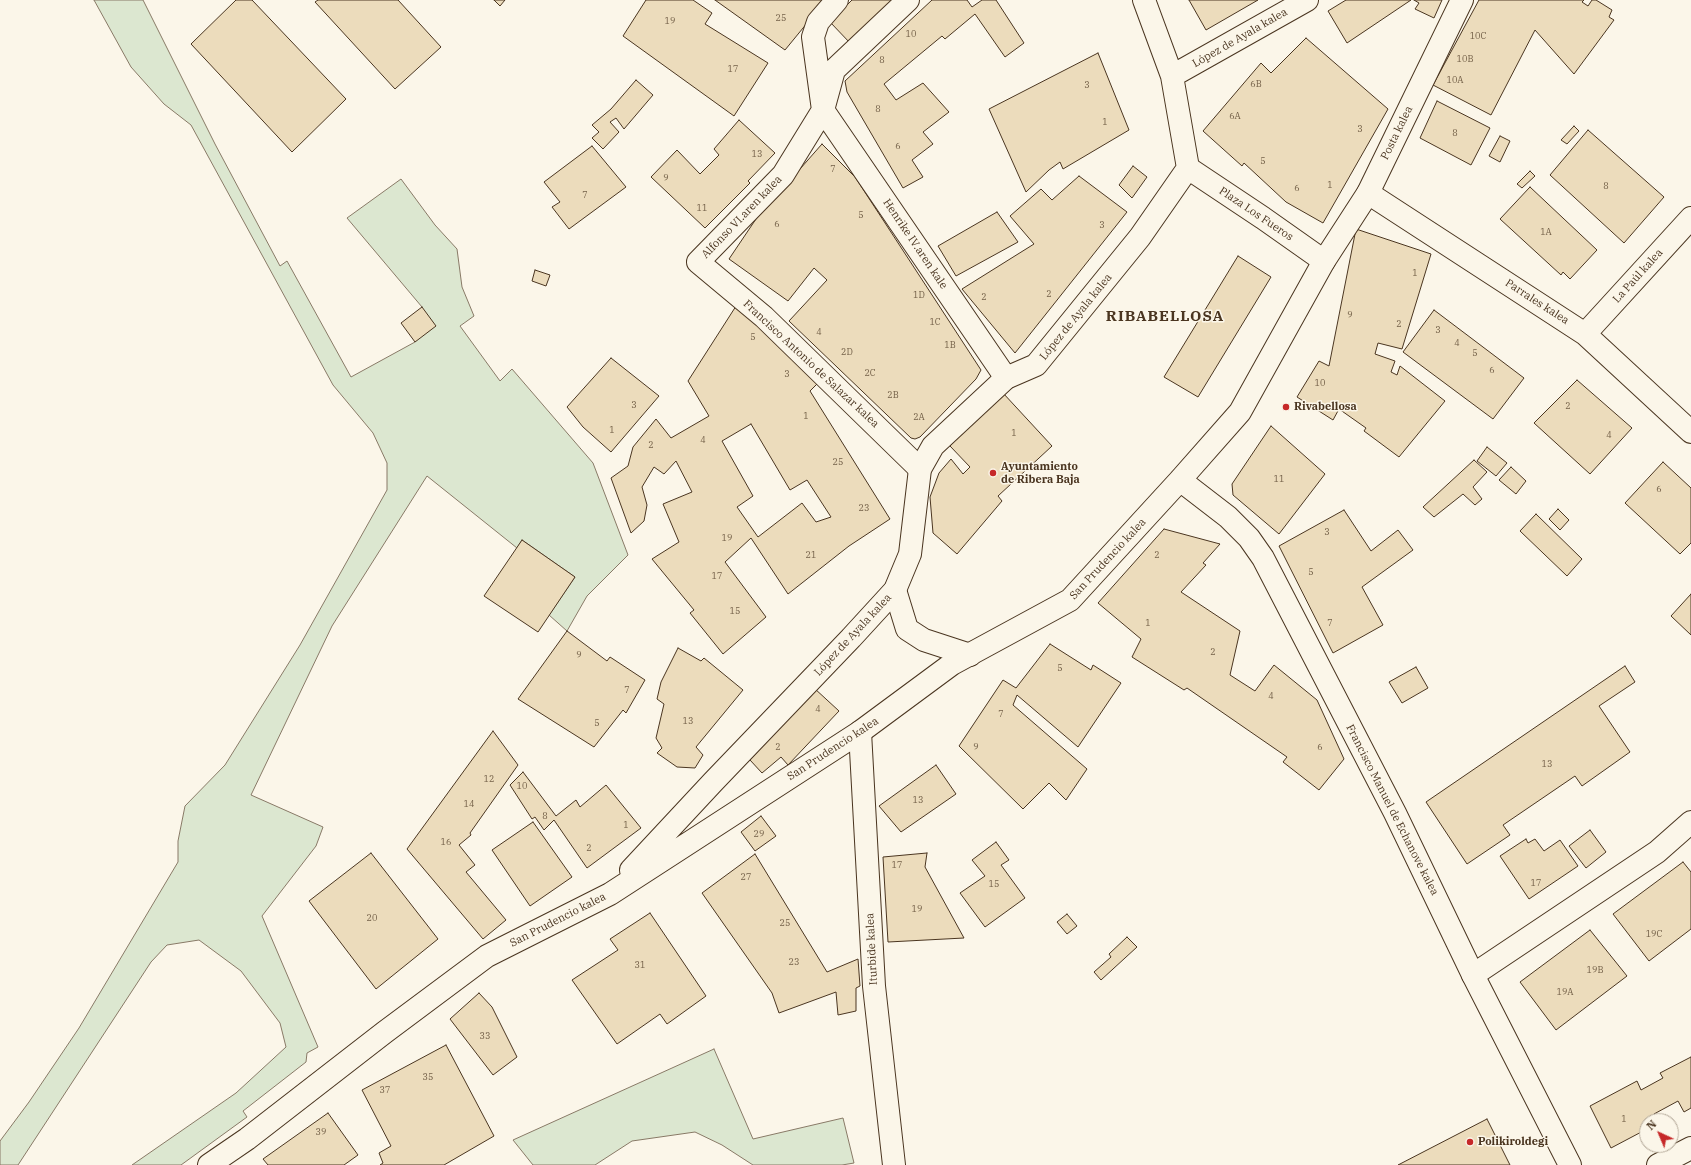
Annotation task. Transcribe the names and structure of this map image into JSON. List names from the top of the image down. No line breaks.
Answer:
{"streets":{"street":["López de Ayala kalea","Posta kalea","Plaza Los Fueros","Alfonso VI.aren kalea","Henrike IV.aren kale","La Paúl kalea","Parrales kalea","Francisco Antonio de Salazar kalea","San Prudencio kalea","Francisco Manuel de Echanove kalea","Iturbide kalea"]},"crossings":[["López de Ayala kalea","Plaza Los Fueros"],["López de Ayala kalea","Henrike IV.aren kale"],["López de Ayala kalea","Francisco Antonio de Salazar kalea"],["López de Ayala kalea","San Prudencio kalea"],["Posta kalea","Plaza Los Fueros"],["Posta kalea","Parrales kalea"],["Posta kalea","San Prudencio kalea"],["Plaza Los Fueros","San Prudencio kalea"],["Alfonso VI.aren kalea","Henrike IV.aren kale"],["Alfonso VI.aren kalea","Francisco Antonio de Salazar kalea"],["La Paúl kalea","Parrales kalea"],["San Prudencio kalea","Francisco Manuel de Echanove kalea"],["San Prudencio kalea","Iturbide kalea"]],"districts":["RIBABELLOSA"],"places":["Rivabellosa","Ayuntamiento de Ribera Baja","Polikiroldegi"],"house_numbers":["25","19","10","10C","10B","8","17","10A","6B","3","8","6A","1","3","8","6","13","5","7","9","1","8","6","7","11","5","6","3","1A","1","2","1D","2","9","1C","2","3","4","5","4","1B","2D","5","6","2C","3","10","2B","3","2","1","2A","1","1","4","4","2","25","11","6","23","3","19","21","2","5","17","15","1","7","2","9","5","7","4","4","7","13","5","2","9","6","13","12","10","13","14","8","1","29","16","2","17","27","17","15","19","20","25","19C","23","31","19B","19A","33","35","37","1","39"],"north":"top left"}
